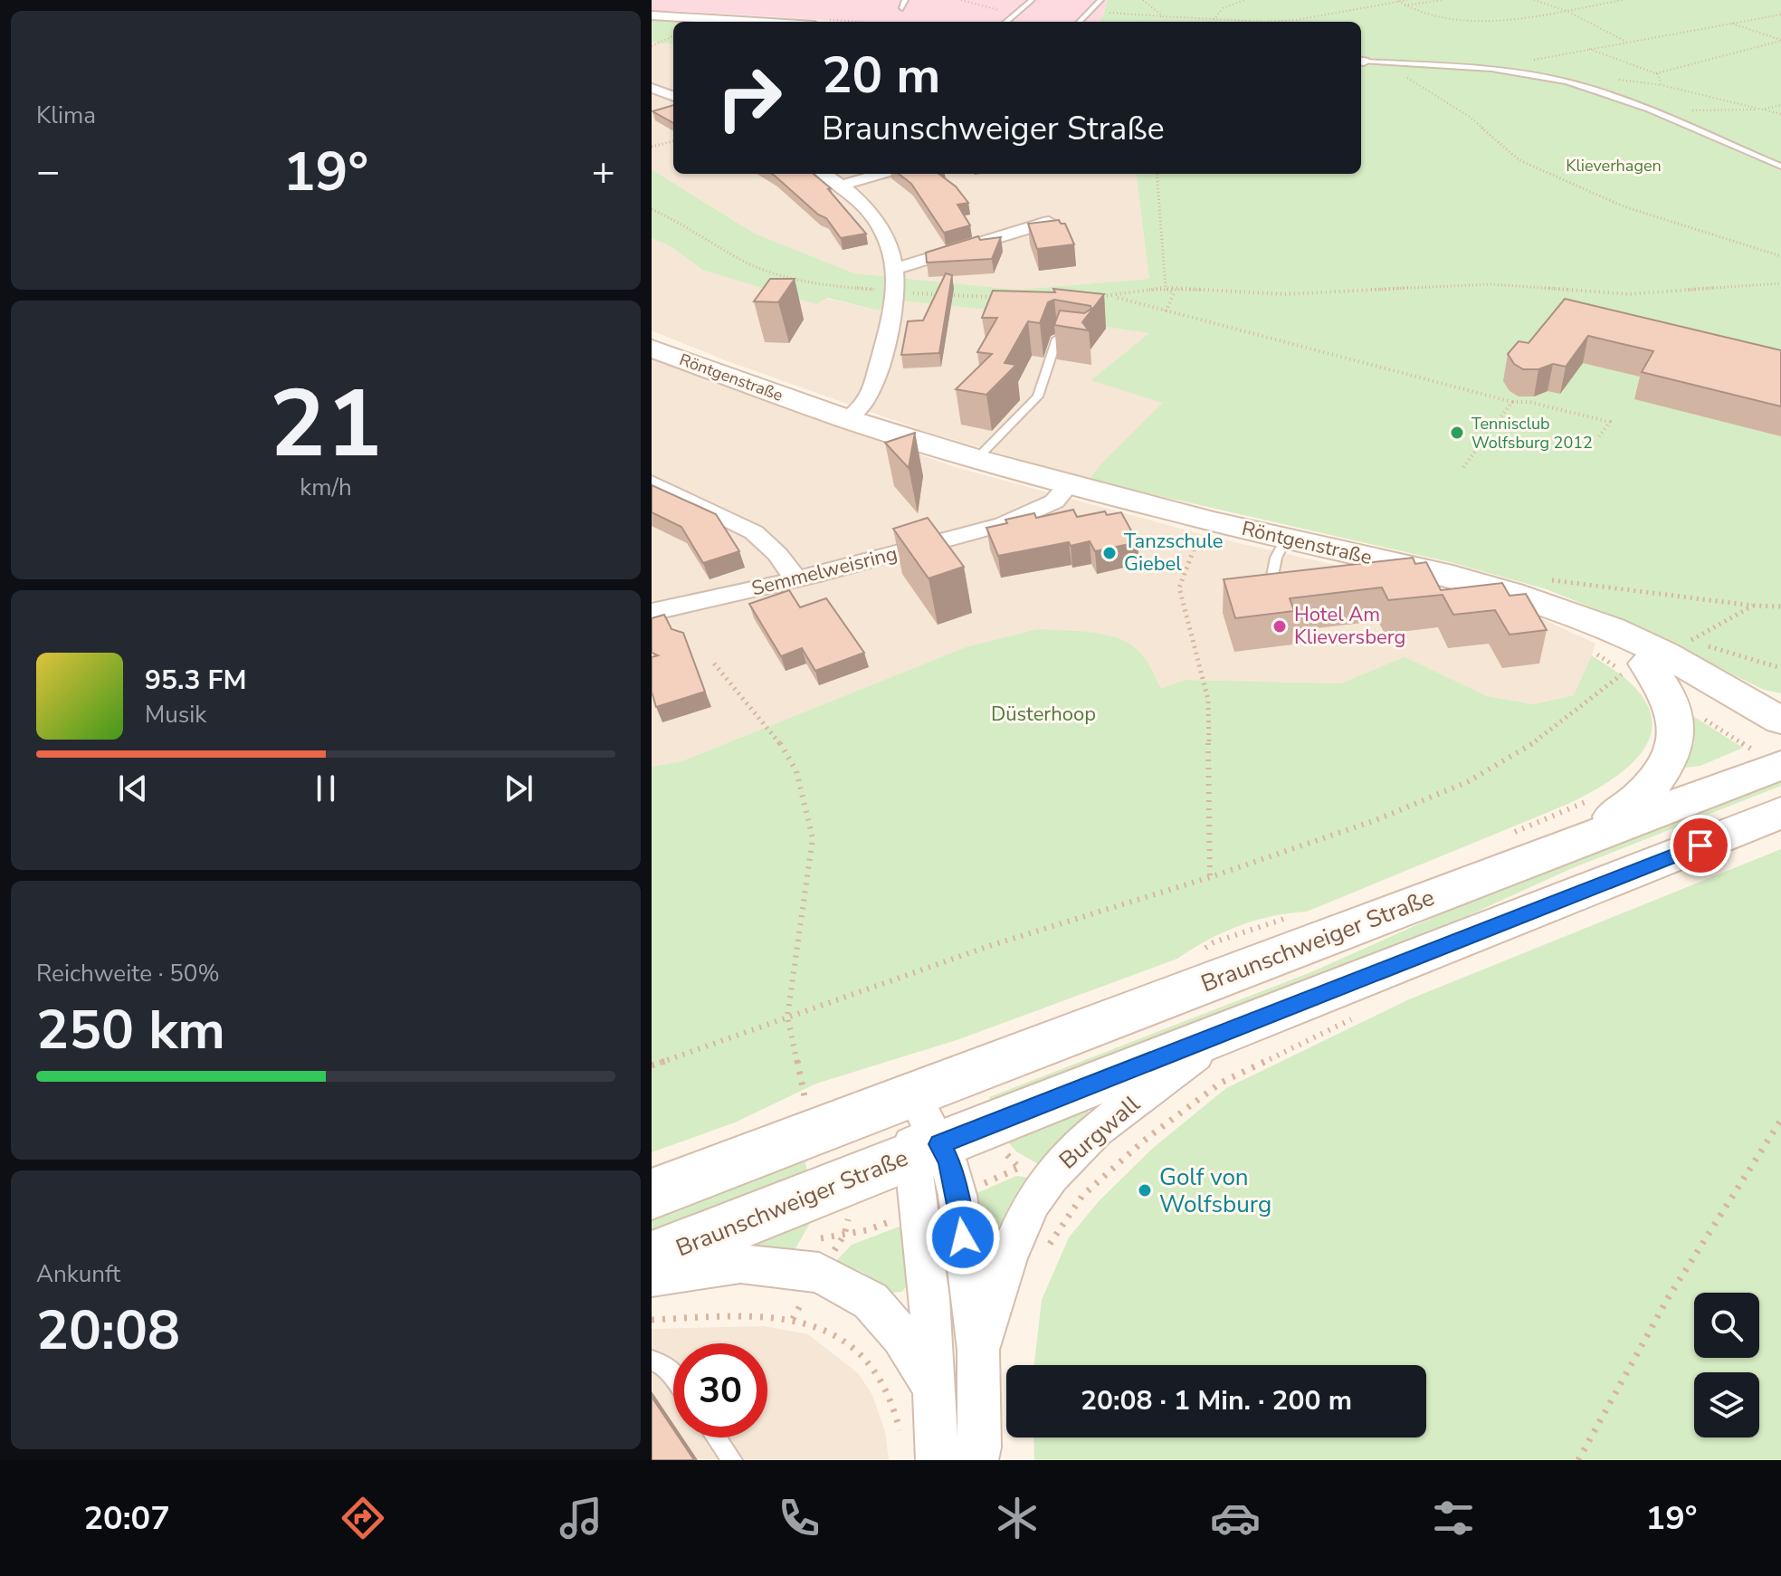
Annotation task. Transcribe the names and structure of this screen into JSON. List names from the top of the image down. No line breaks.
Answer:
{"streets":{"street":["Röntgenstraße","Semmelweisring","Braunschweiger Straße","Burgwall"]},"crossings":[["Röntgenstraße","Semmelweisring"],["Braunschweiger Straße","Burgwall"]],"parks":["Klieverhagen","Düsterhoop"],"places":["Tennisclub Wolfsburg 2012","Tanzschule Giebel","Hotel Am Klieversberg","Golf von Wolfsburg"],"page":{"tile":["Klima",["21","km/h"],["Reichweite · 50%","250 km"],["Ankunft","20:08"]],"turn":["20 m","Braunschweiger Straße"],"heat":["−","19°","+"],"song":["95.3 FM","Musik"],"limit":"30","trip":"20:08 · 1 Min. · 200 m","tabs":["20:07","19°"]}}
